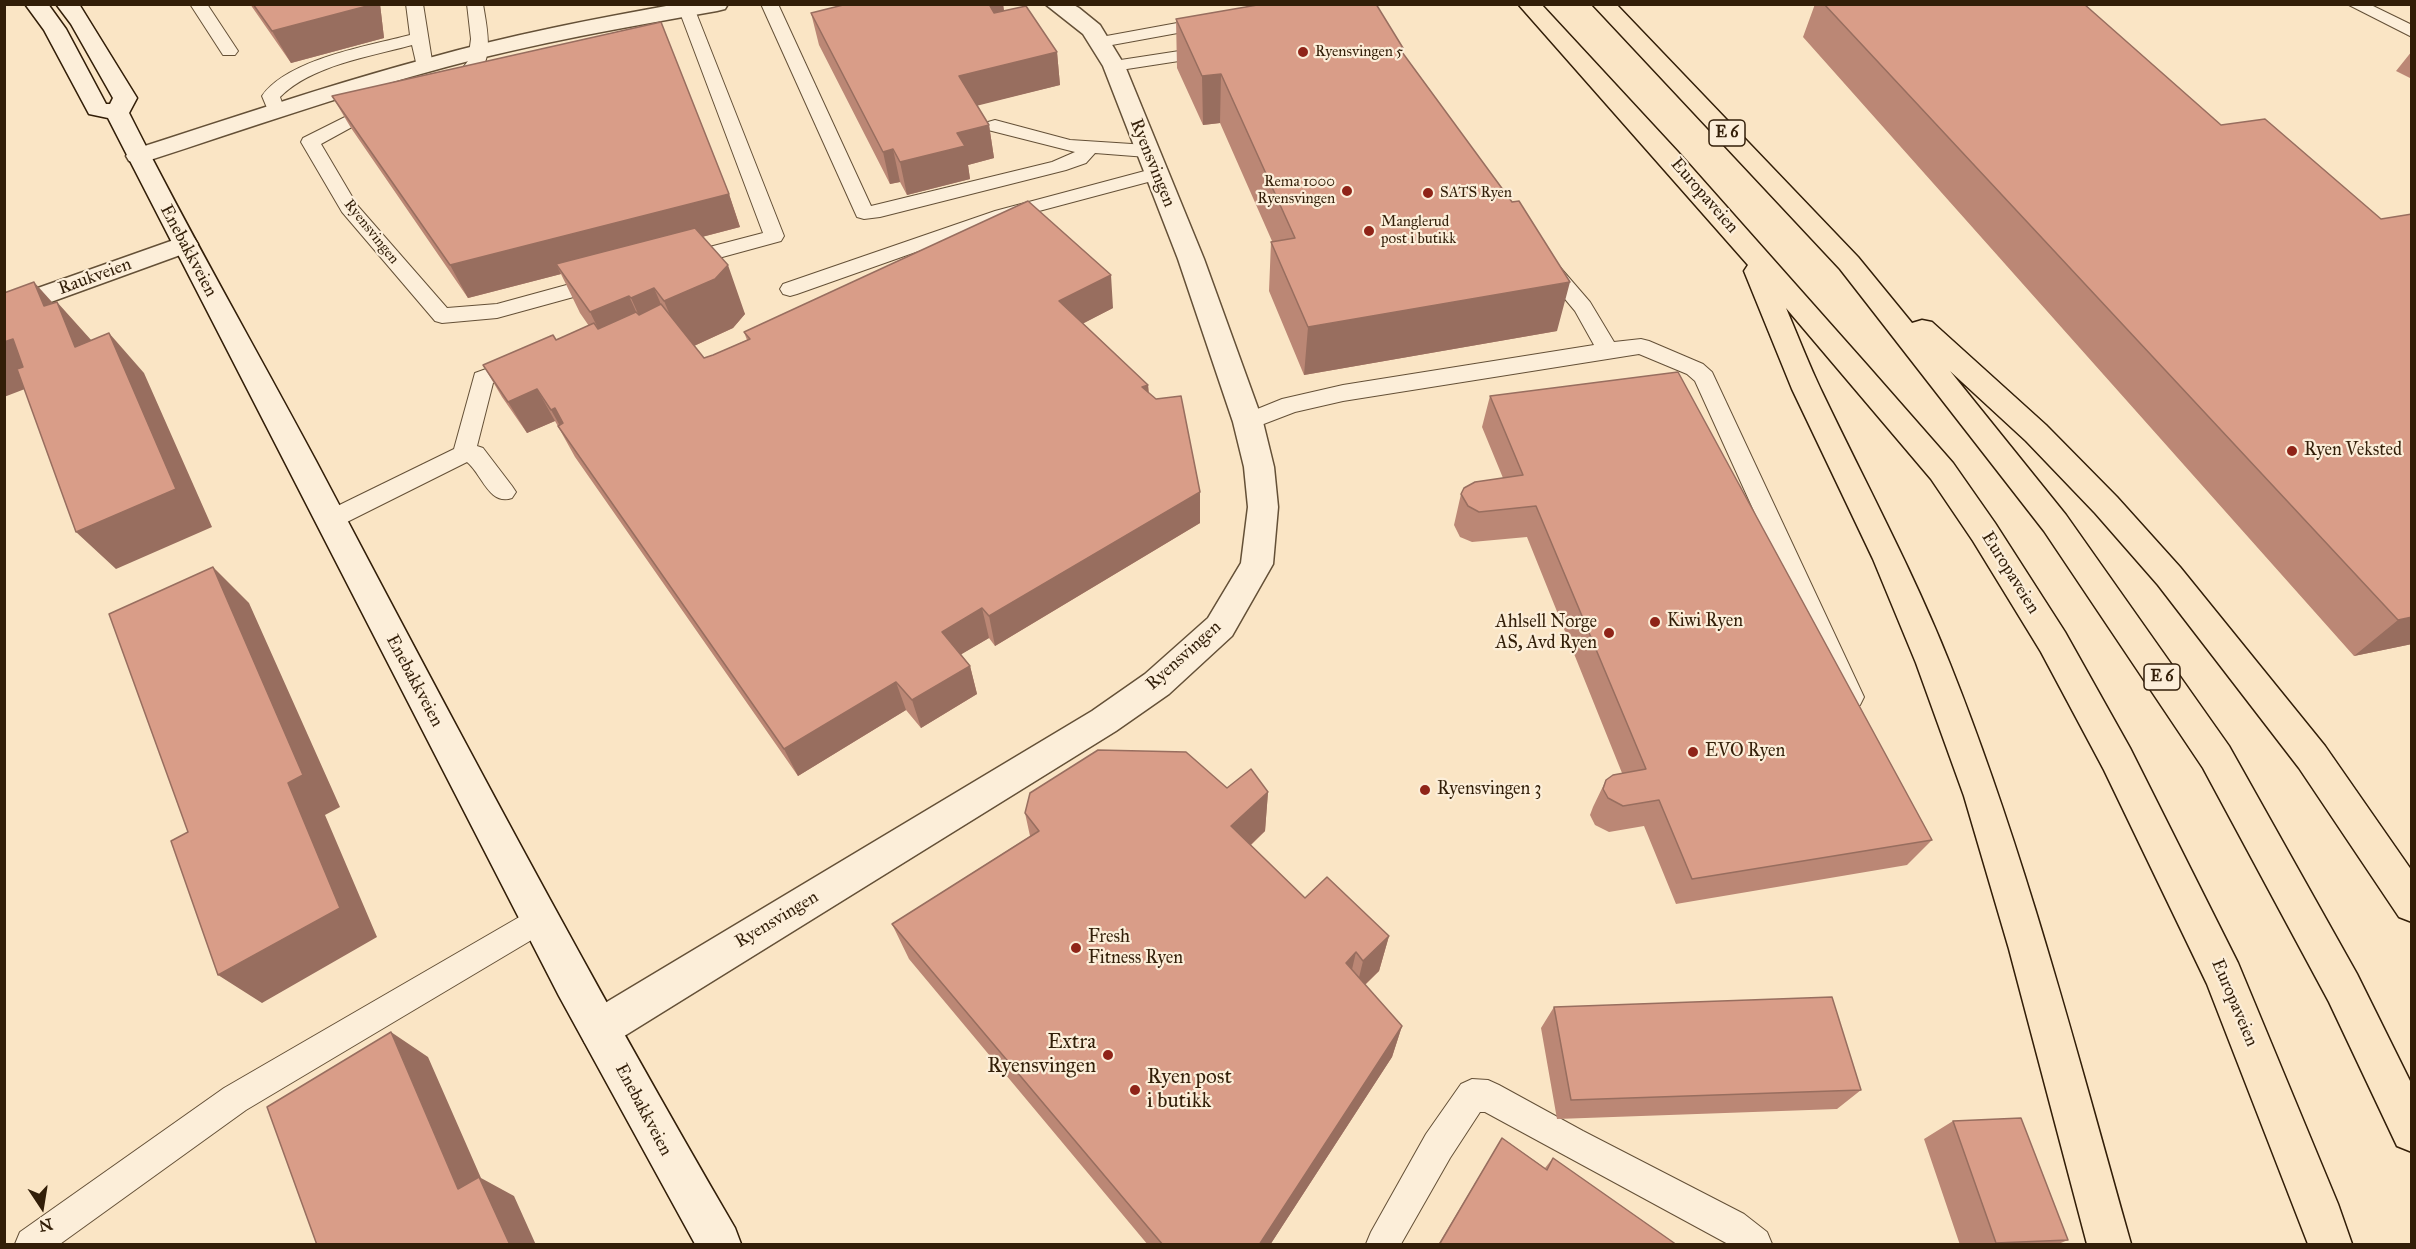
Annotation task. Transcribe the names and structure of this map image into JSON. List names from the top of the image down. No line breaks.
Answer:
{"streets":{"highway":["E 6","Europaveien"],"street":["Ryensvingen","Enebakkveien","Raukveien"]},"crossings":[["Ryensvingen","Enebakkveien"],["Enebakkveien","Raukveien"]],"places":["Ryensvingen 5","Rema 1000 Ryensvingen","SATS Ryen","Manglerud post i butikk","Ryen Veksted","Kiwi Ryen","Ahlsell Norge AS, Avd Ryen","EVO Ryen","Ryensvingen 3","Fresh Fitness Ryen","Extra Ryensvingen","Ryen post i butikk"],"north":"bottom"}
